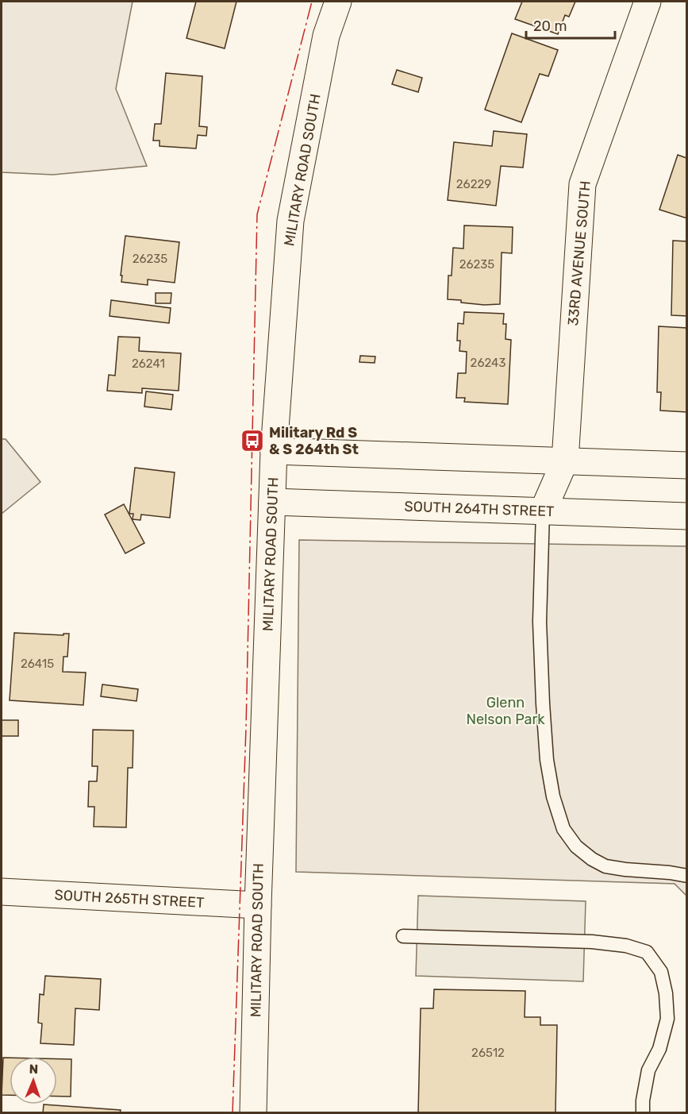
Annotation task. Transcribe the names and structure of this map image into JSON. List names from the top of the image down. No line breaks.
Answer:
{"streets":{"street":["MILITARY ROAD SOUTH","33RD AVENUE SOUTH","SOUTH 264TH STREET","SOUTH 265TH STREET"]},"crossings":[["MILITARY ROAD SOUTH","SOUTH 264TH STREET"],["MILITARY ROAD SOUTH","SOUTH 265TH STREET"],["33RD AVENUE SOUTH","SOUTH 264TH STREET"]],"parks":["Glenn Nelson Park"],"places":{"bus stop":["Military Rd S & S 264th St"]},"house_numbers":["26229","26235","26235","26243","26241","26415","26512"],"scale_bar":"20 m","north":"top"}
